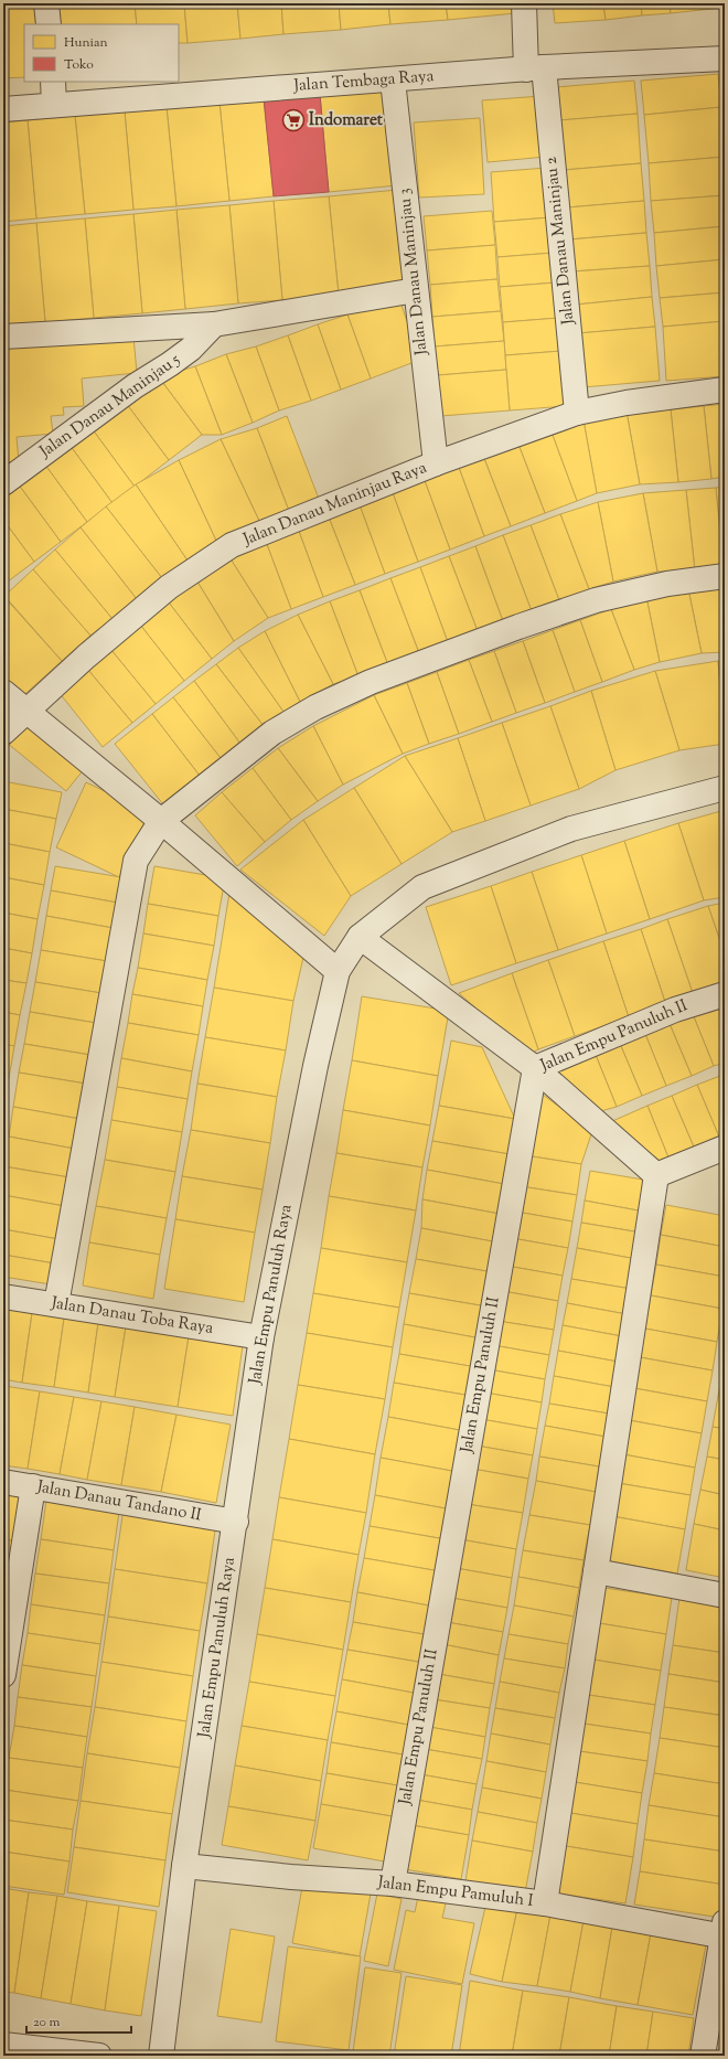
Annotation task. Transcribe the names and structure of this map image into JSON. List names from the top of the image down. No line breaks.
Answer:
{"streets":{"street":["Jalan Tembaga Raya","Jalan Danau Maninjau 2","Jalan Danau Maninjau 3","Jalan Danau Maninjau 5","Jalan Danau Maninjau Raya","Jalan Empu Panuluh II","Jalan Empu Panuluh Raya","Jalan Danau Toba Raya","Jalan Danau Tandano II","Jalan Empu Pamuluh I"]},"crossings":[["Jalan Tembaga Raya","Jalan Danau Maninjau 2"],["Jalan Tembaga Raya","Jalan Danau Maninjau 3"],["Jalan Danau Maninjau 2","Jalan Danau Maninjau Raya"],["Jalan Danau Maninjau 3","Jalan Danau Maninjau Raya"],["Jalan Empu Panuluh II","Jalan Empu Pamuluh I"],["Jalan Empu Panuluh Raya","Jalan Danau Toba Raya"],["Jalan Empu Panuluh Raya","Jalan Danau Tandano II"],["Jalan Empu Panuluh Raya","Jalan Empu Pamuluh I"]],"places":{"supermarket":["Indomaret"]},"legend":["Hunian","Toko"],"scale_bar":"20 m"}
